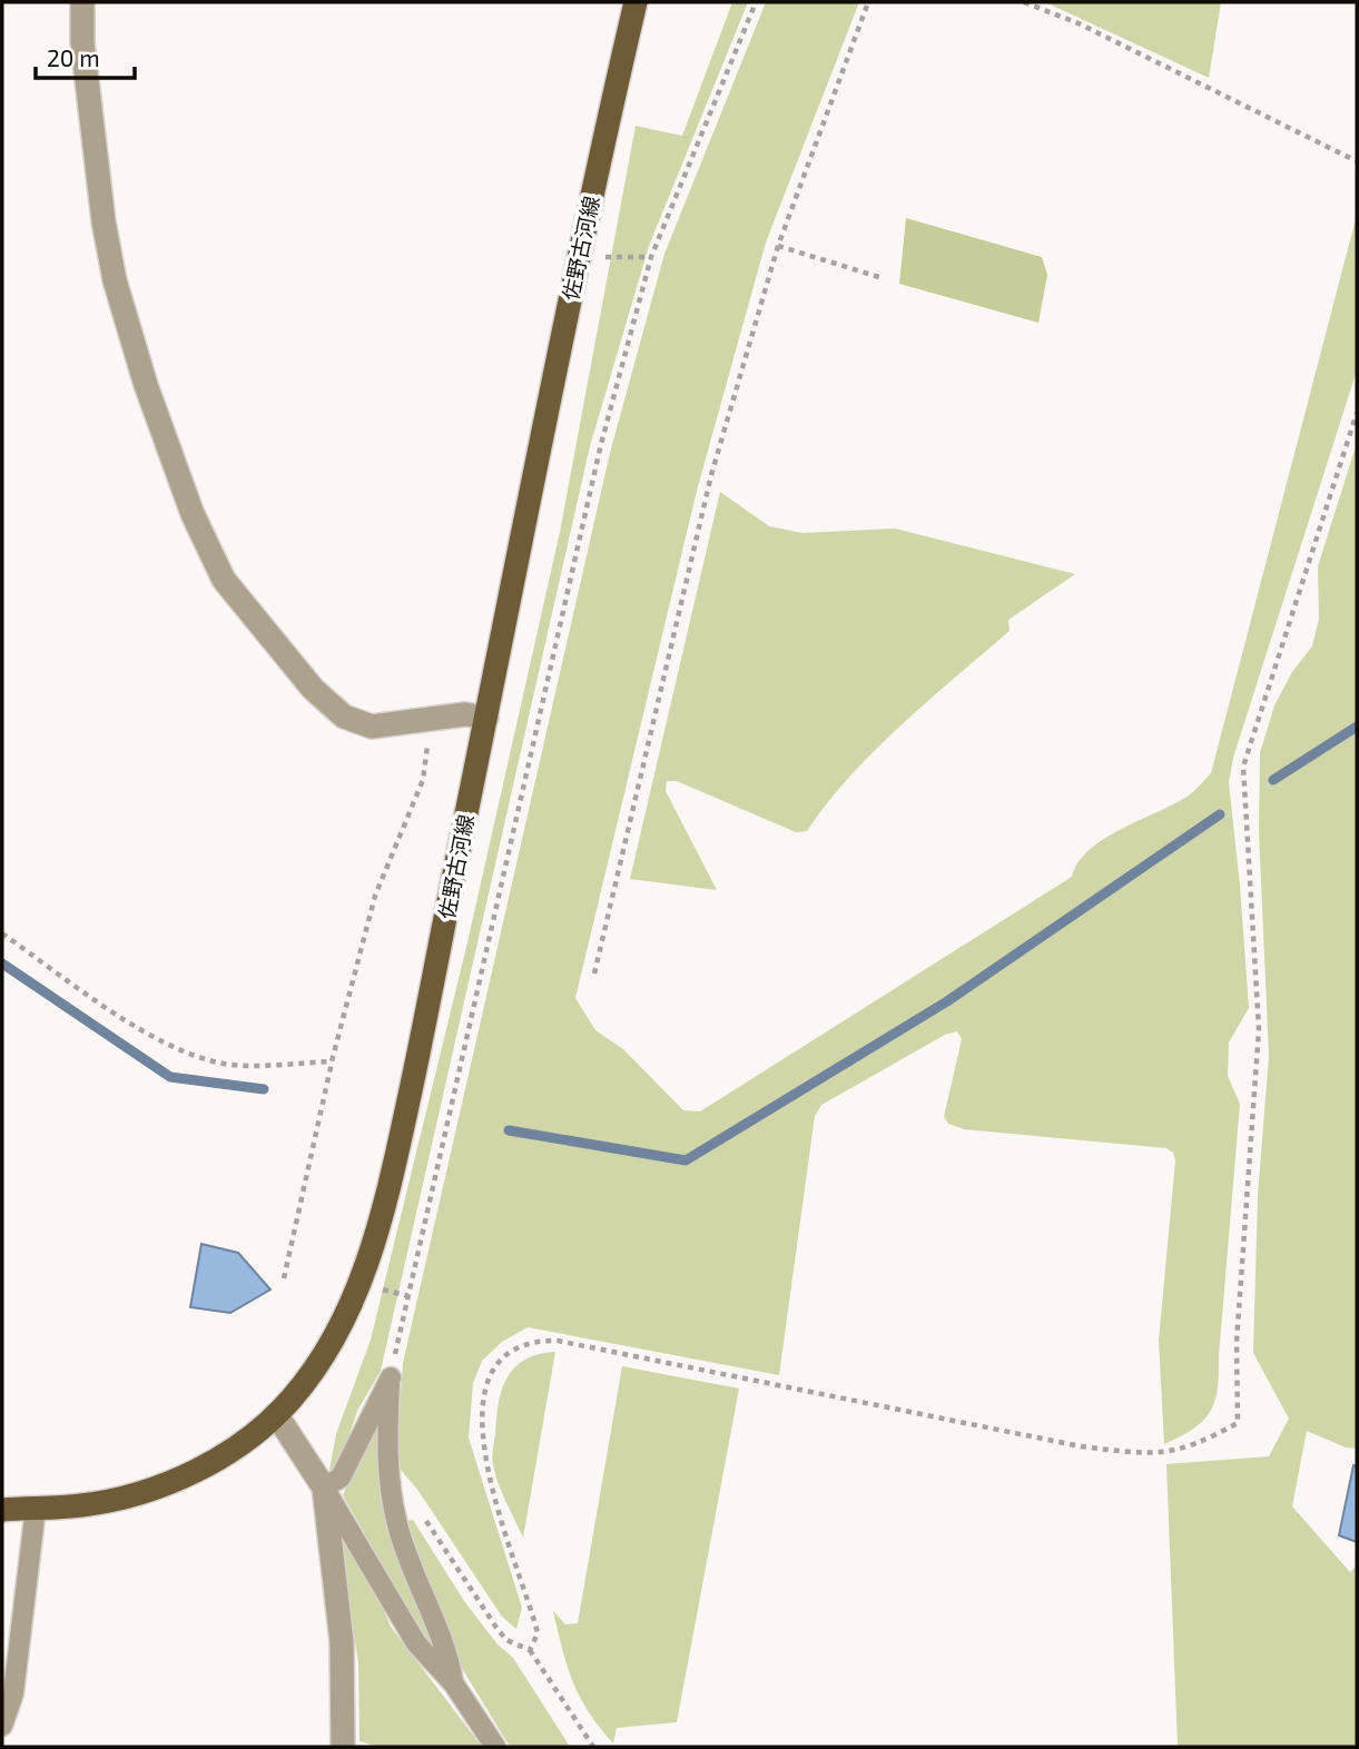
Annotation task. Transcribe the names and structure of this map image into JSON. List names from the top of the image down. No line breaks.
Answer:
{"streets":{"main road":["佐野古河線"]},"scale_bar":"20 m"}
